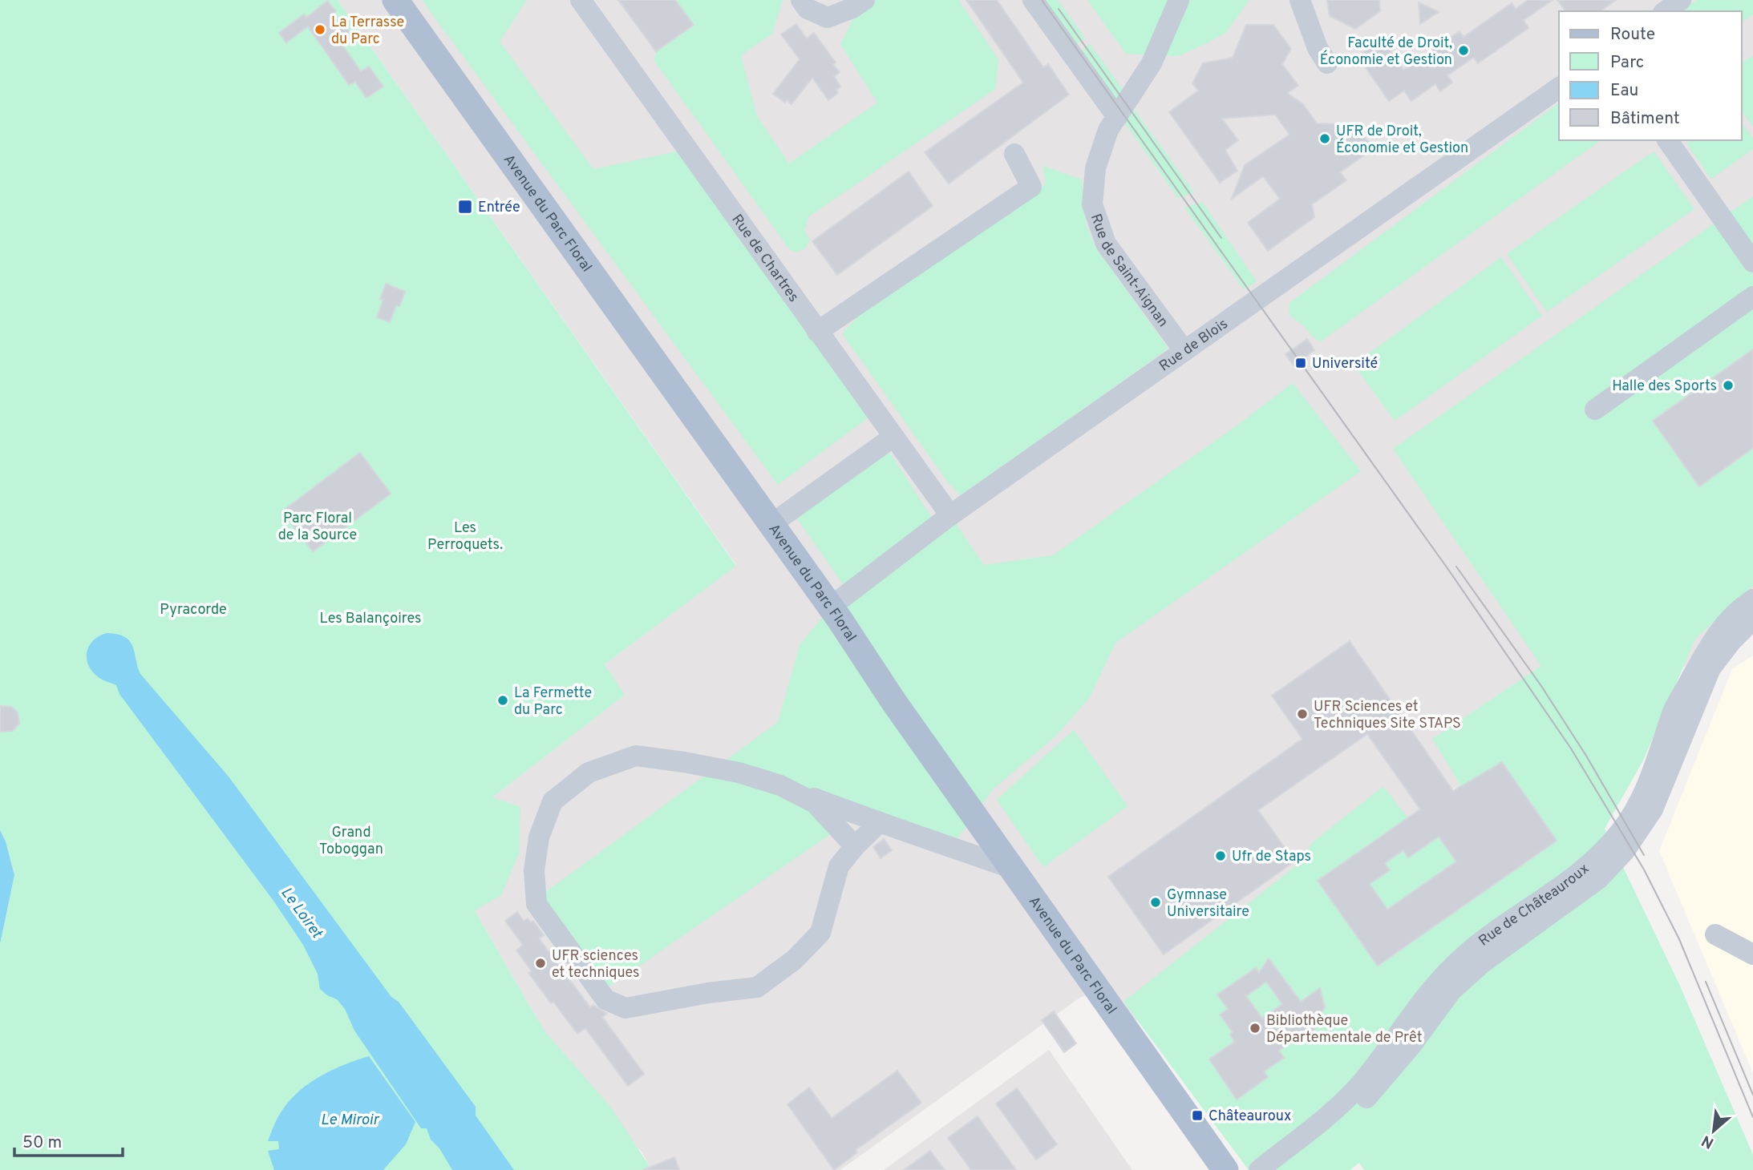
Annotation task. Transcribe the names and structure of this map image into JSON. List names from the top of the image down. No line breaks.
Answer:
{"streets":{"main road":["Avenue du Parc Floral"],"street":["Rue de Chartres","Rue de Saint-Aignan","Rue de Blois","Rue de Châteauroux"]},"crossings":[["Avenue du Parc Floral","Rue de Blois"],["Rue de Chartres","Rue de Blois"],["Rue de Saint-Aignan","Rue de Blois"]],"water":["Le Loiret","Le Miroir"],"parks":["Parc Floral de la Source","Les Perroquets.","Pyracorde","Les Balançoires","Grand Toboggan"],"places":{"other":["La Terrasse du Parc","Faculté de Droit, Économie et Gestion","UFR de Droit, Économie et Gestion","Halle des Sports","La Fermette du Parc","UFR Sciences et Techniques Site STAPS","Ufr de Staps","Gymnase Universitaire","UFR sciences et techniques","Bibliothèque Départementale de Prêt"],"transit":["Entrée","Université","Châteauroux"]},"legend":["Route","Parc","Eau","Bâtiment"],"scale_bar":"50 m","north":"bottom left"}
